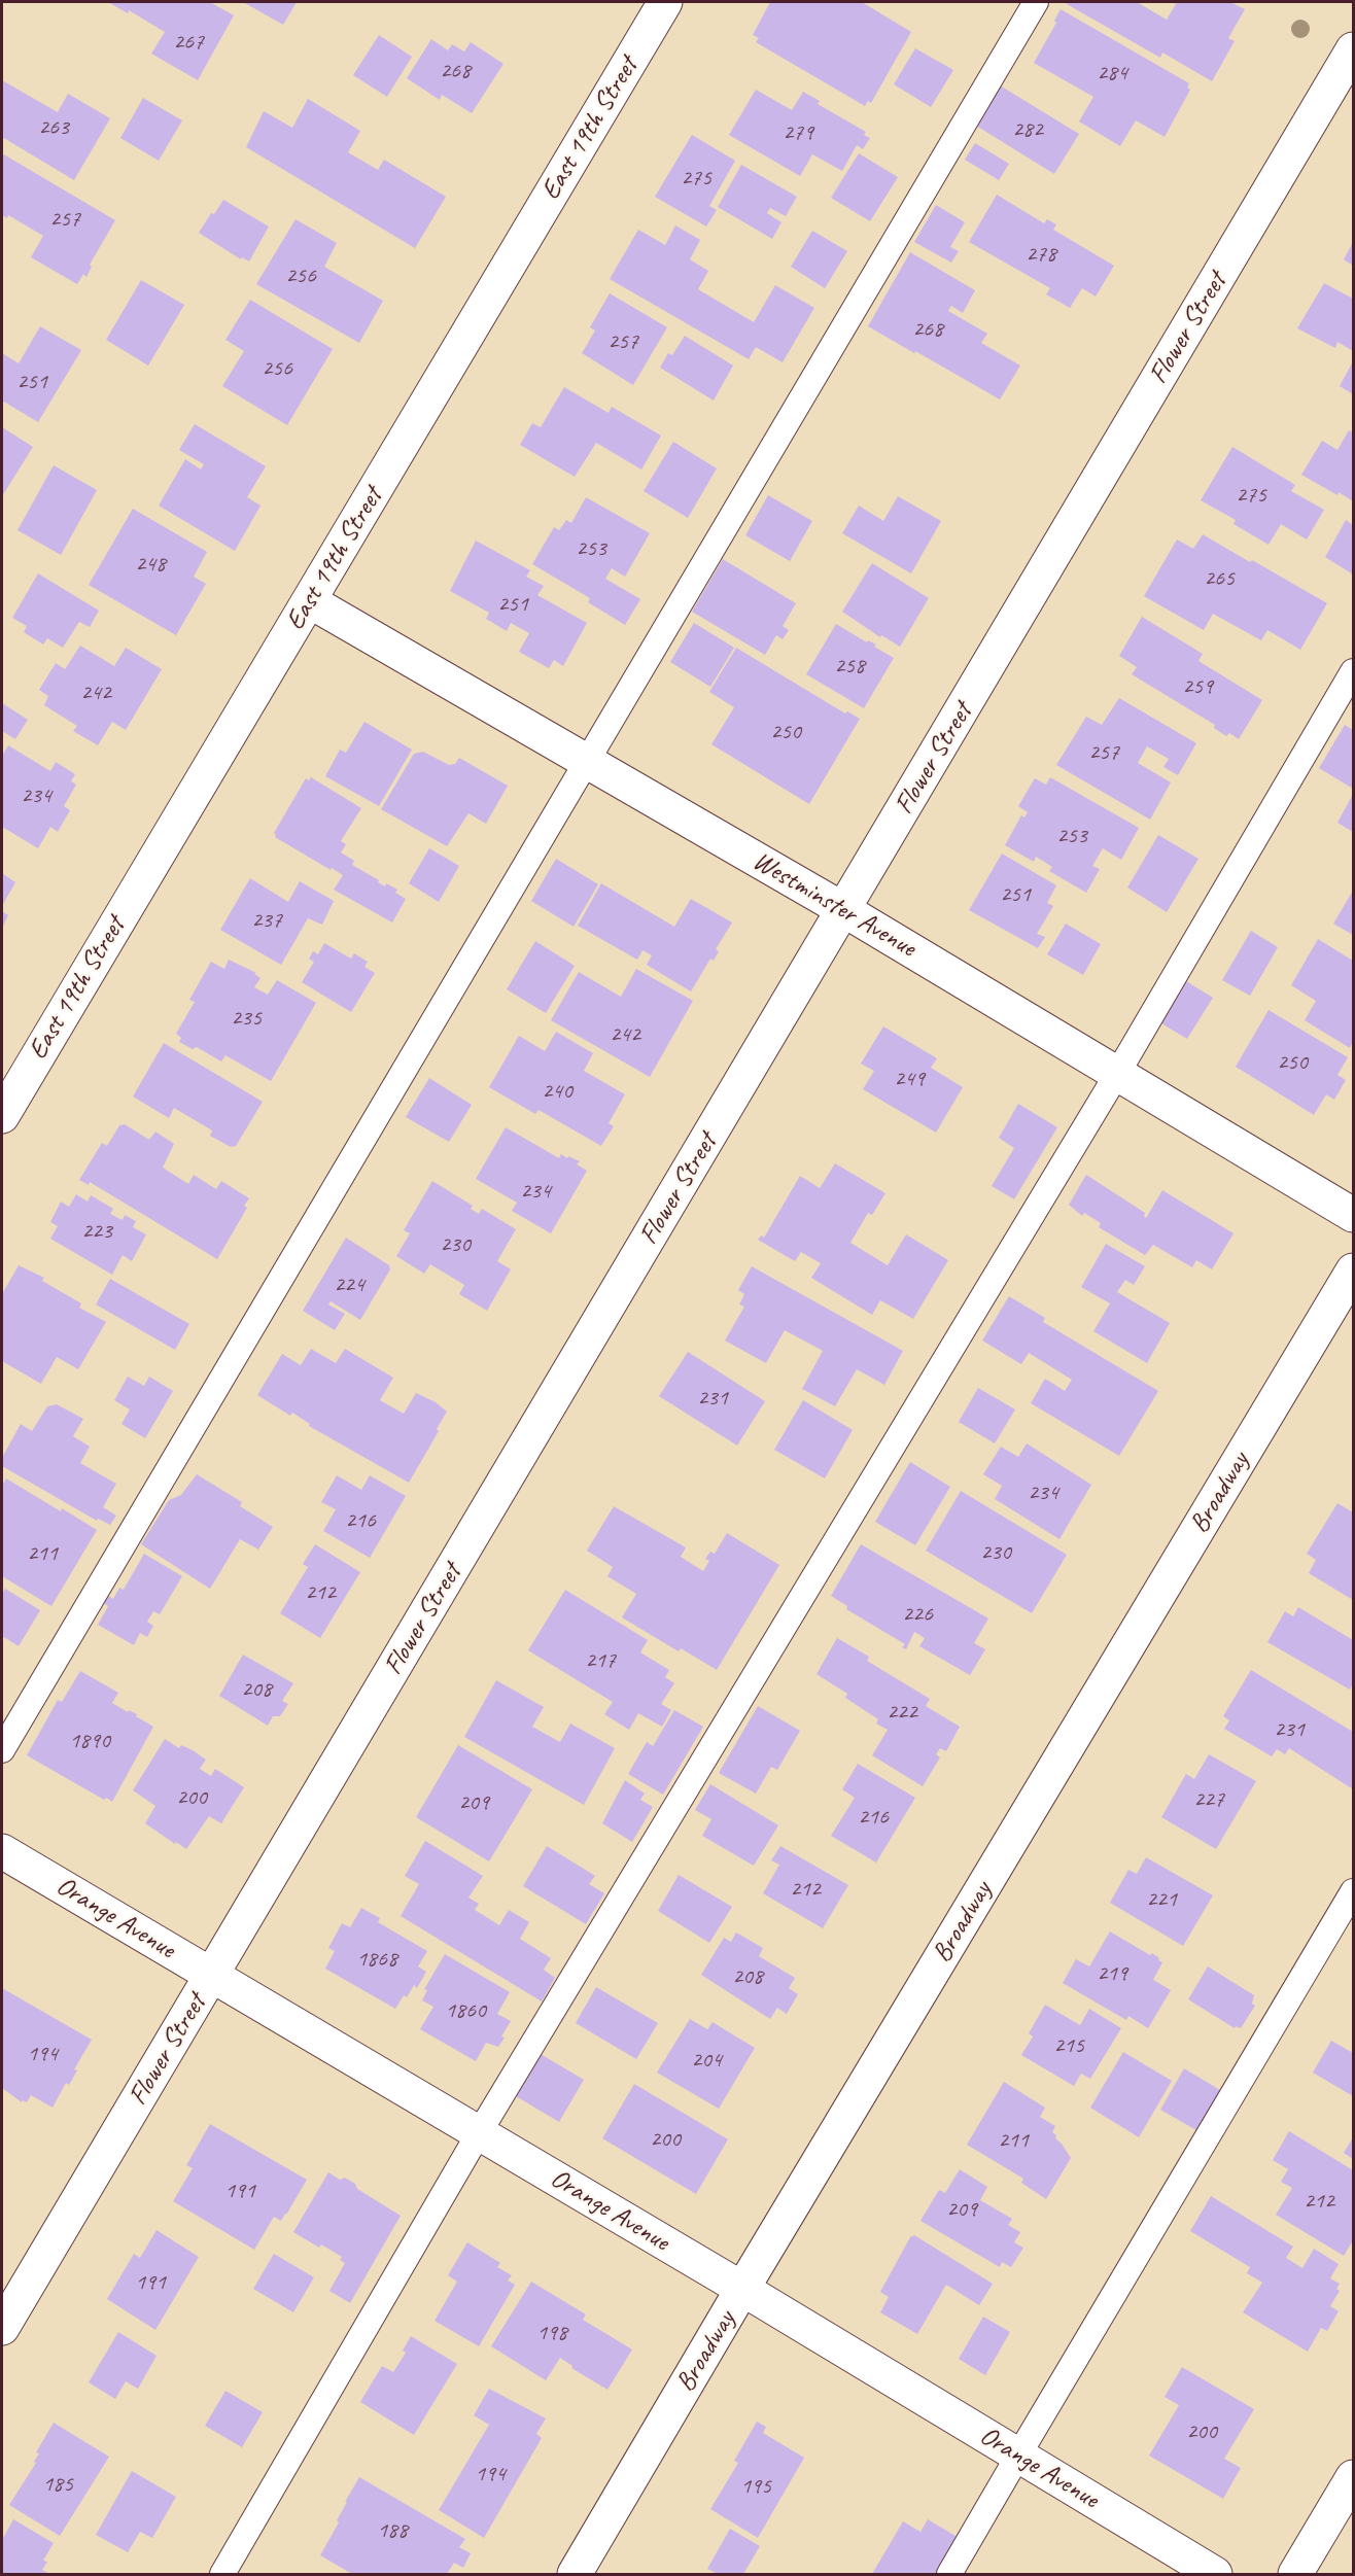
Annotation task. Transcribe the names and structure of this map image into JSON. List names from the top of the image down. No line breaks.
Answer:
{"streets":{"street":["East 19th Street","Flower Street","Westminster Avenue","Broadway","Orange Avenue"]},"crossings":[["East 19th Street","Westminster Avenue"],["Flower Street","Westminster Avenue"],["Flower Street","Orange Avenue"],["Broadway","Orange Avenue"]],"house_numbers":["267","268","284","263","282","279","275","257","278","256","268","257","256","251","275","253","248","265","251","258","259","242","250","257","234","253","251","237","235","242","250","249","240","234","223","230","224","231","234","216","230","211","212","226","217","208","222","231","1890","200","227","209","216","212","221","1868","219","208","1860","215","194","204","200","211","191","212","209","191","198","200","194","185","195","188"]}
